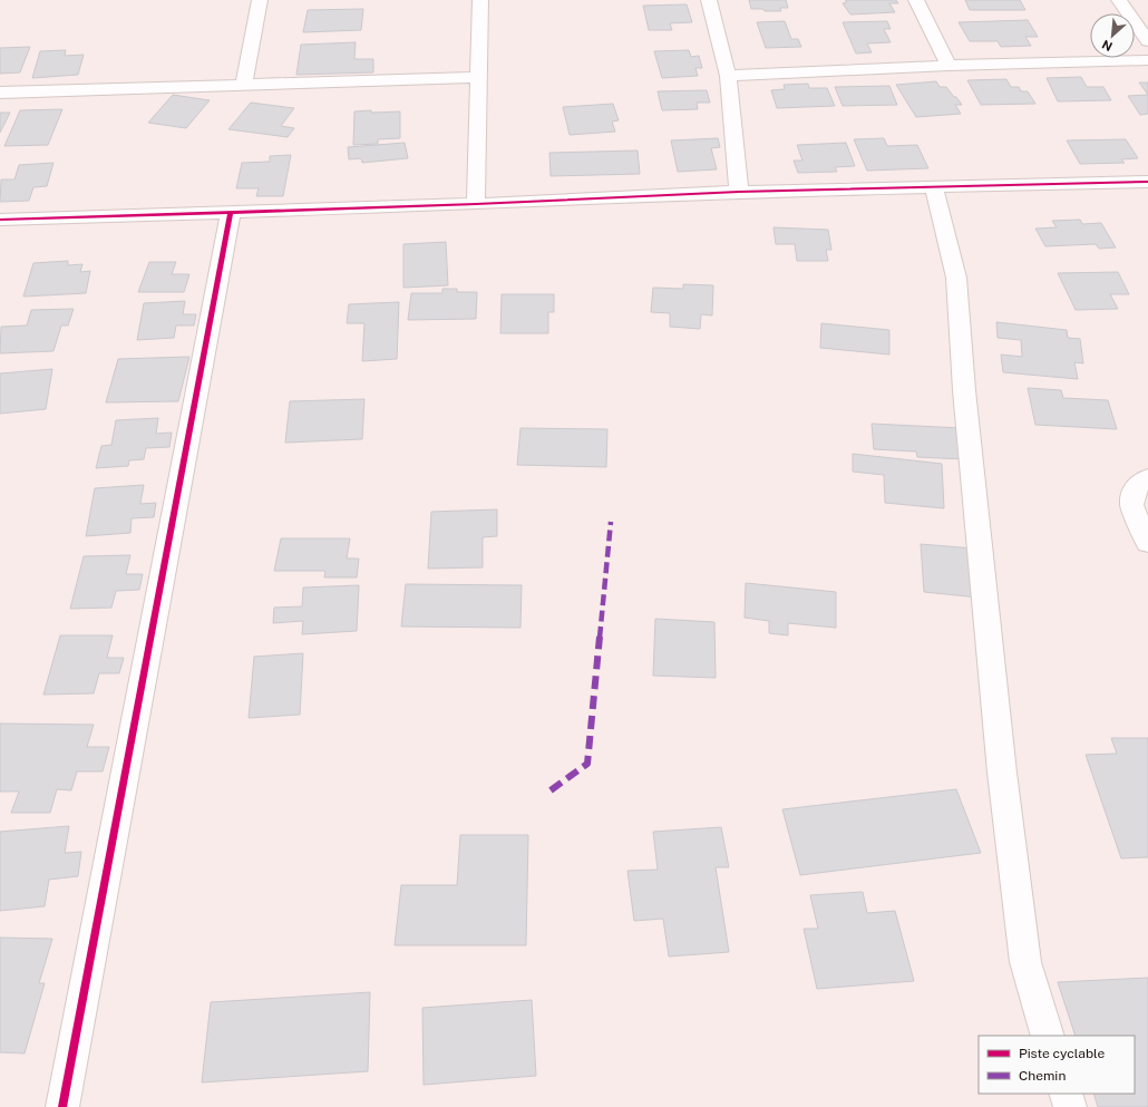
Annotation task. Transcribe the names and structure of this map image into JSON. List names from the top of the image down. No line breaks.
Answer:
{"legend":["Piste cyclable","Chemin"],"north":"bottom left"}
